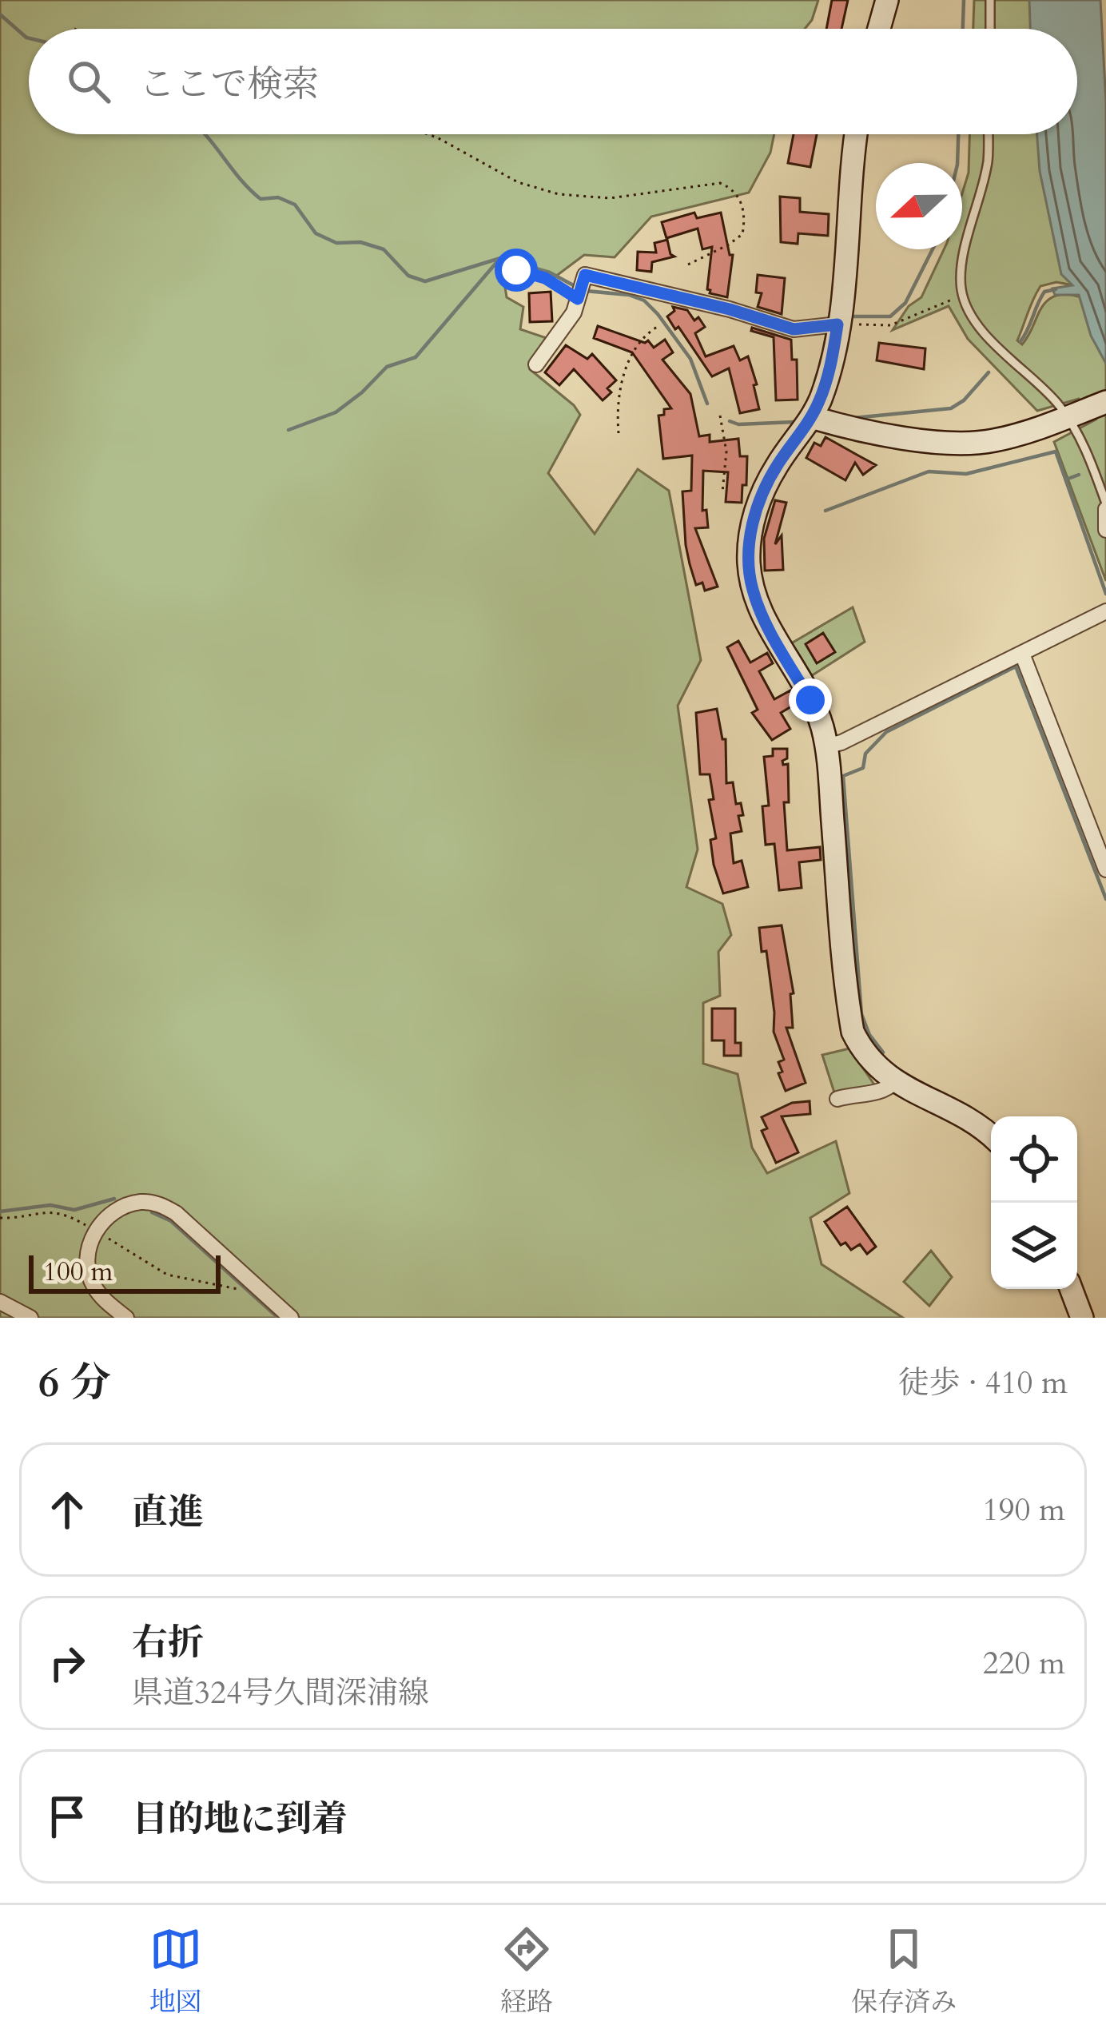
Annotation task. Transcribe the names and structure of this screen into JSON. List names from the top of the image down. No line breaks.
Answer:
{"scale_bar":"100 m","north":"left","page":{"search":"ここで検索","scale":"100 m","heading":["6 分","徒歩 · 410 m"],"list":[["直進","190 m"],["右折","県道324号久間深浦線","220 m"],"目的地に到着"],"nav":["地図","経路","保存済み"]}}
